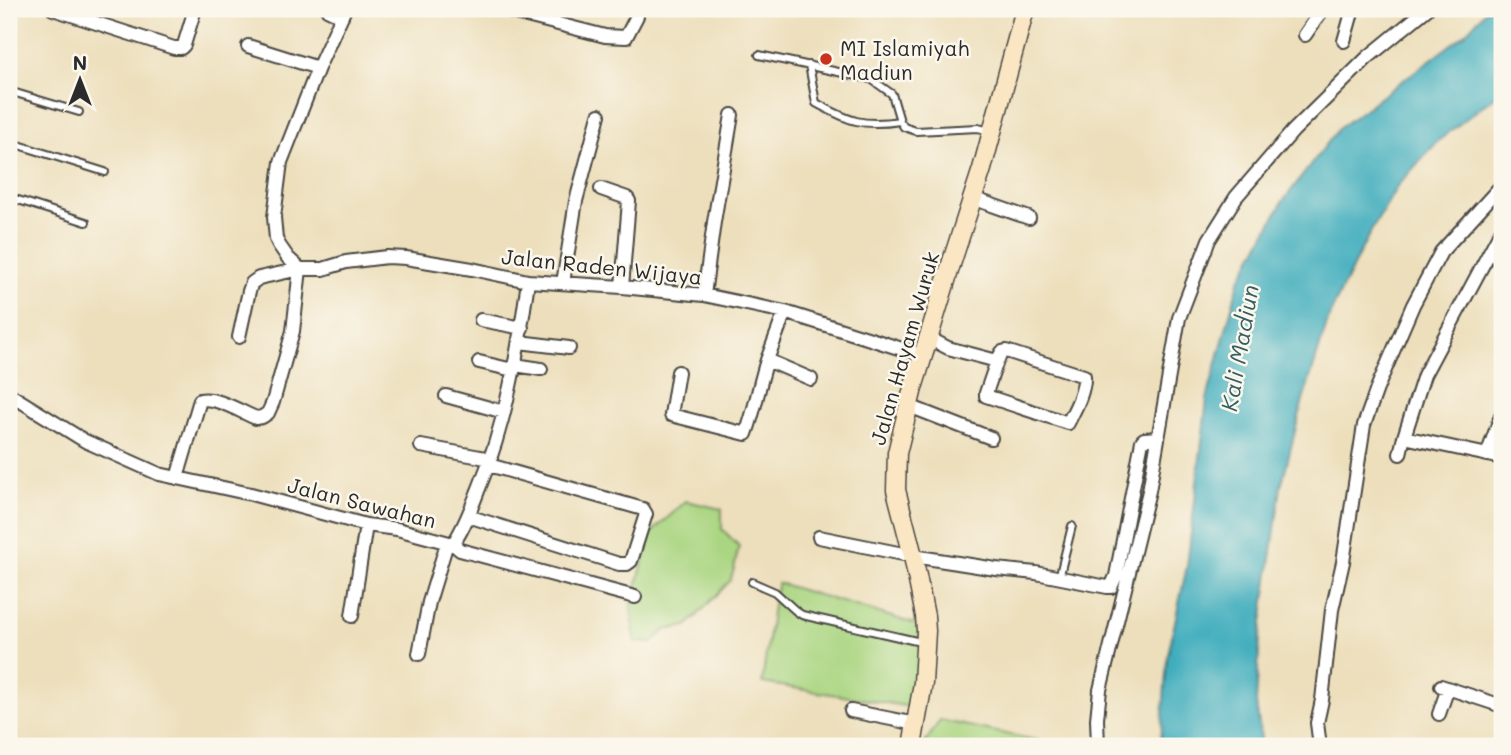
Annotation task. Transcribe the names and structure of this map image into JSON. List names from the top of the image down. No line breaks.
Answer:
{"streets":{"main road":["Jalan Hayam Wuruk"],"street":["Jalan Raden Wijaya","Jalan Sawahan"]},"crossings":[["Jalan Raden Wijaya","Jalan Hayam Wuruk"],["Jalan Raden Wijaya","Jalan Sawahan"]],"water":["Kali Madiun"],"places":["MI Islamiyah Madiun"],"north":"top"}
